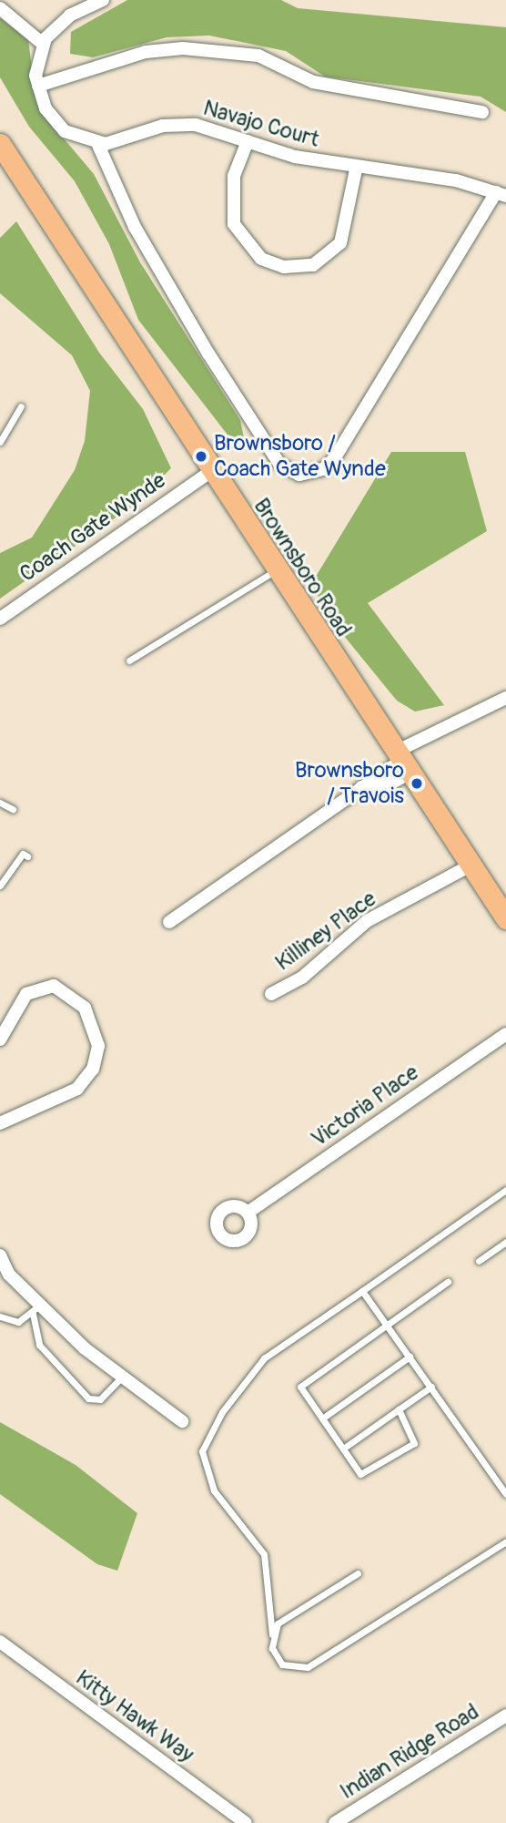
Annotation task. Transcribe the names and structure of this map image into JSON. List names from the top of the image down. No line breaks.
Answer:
{"streets":{"main road":["Brownsboro Road"],"street":["Navajo Court","Coach Gate Wynde","Killiney Place","Victoria Place","Kitty Hawk Way","Indian Ridge Road"]},"crossings":[["Coach Gate Wynde","Brownsboro Road"],["Brownsboro Road","Killiney Place"]],"places":["Brownsboro / Coach Gate Wynde","Brownsboro / Travois"]}
